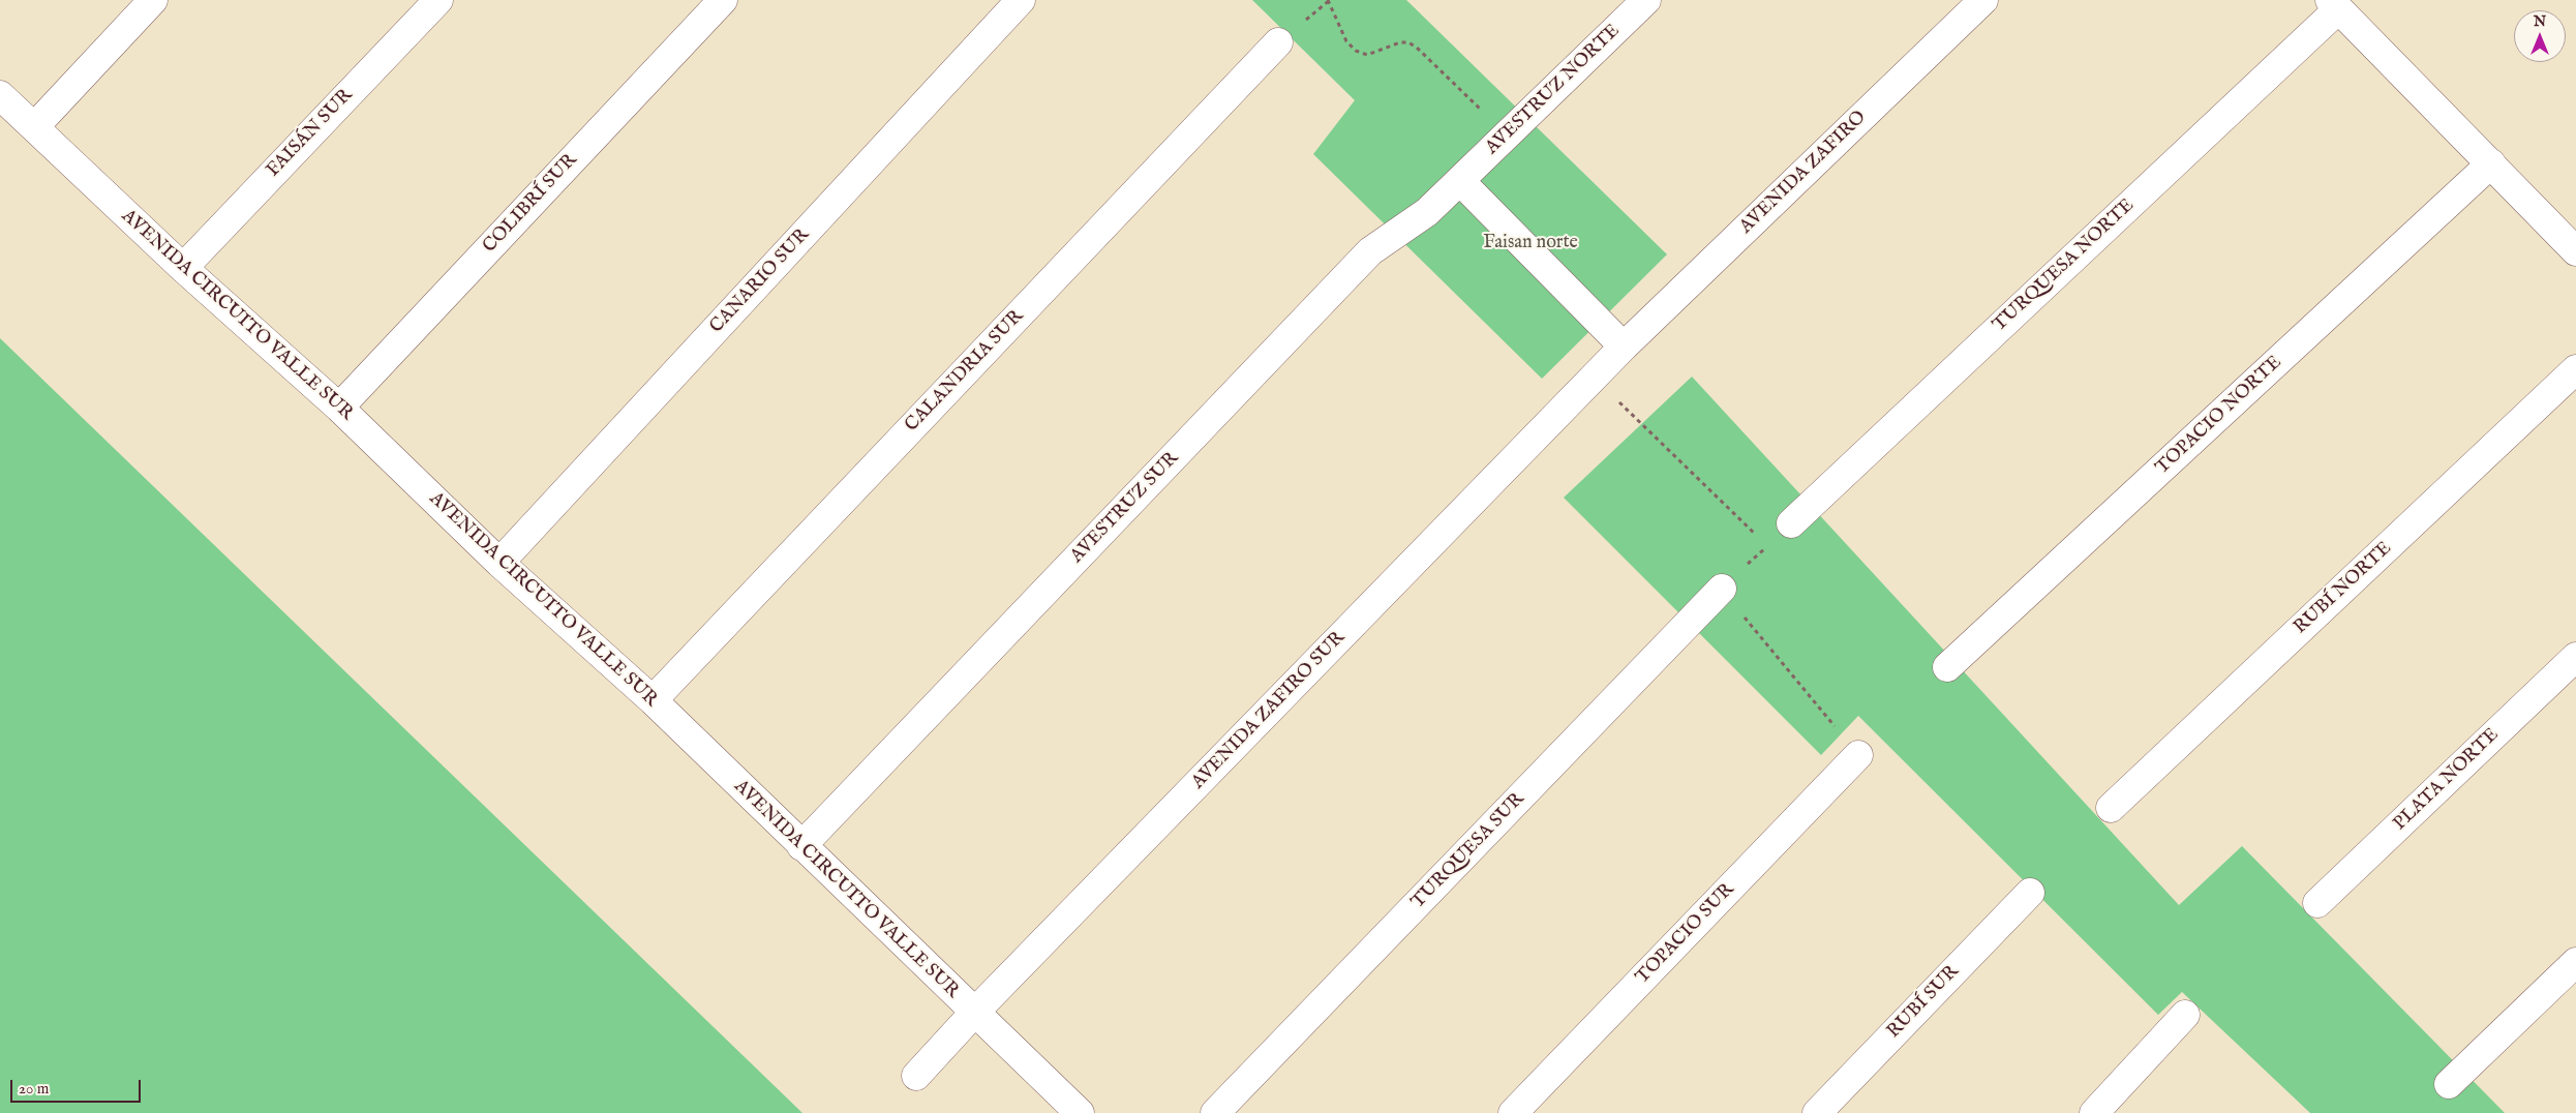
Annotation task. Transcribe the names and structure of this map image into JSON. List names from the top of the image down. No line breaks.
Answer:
{"streets":{"street":["AVESTRUZ NORTE","FAISÁN SUR","AVENIDA ZAFIRO","COLIBRÍ SUR","TURQUESA NORTE","CANARIO SUR","AVENIDA CIRCUITO VALLE SUR","CALANDRIA SUR","TOPACIO NORTE","AVESTRUZ SUR","RUBÍ NORTE","AVENIDA ZAFIRO SUR","PLATA NORTE","TURQUESA SUR","TOPACIO SUR","RUBÍ SUR"]},"crossings":[["AVESTRUZ NORTE","AVESTRUZ SUR"],["FAISÁN SUR","AVENIDA CIRCUITO VALLE SUR"],["AVENIDA ZAFIRO","AVENIDA ZAFIRO SUR"],["COLIBRÍ SUR","AVENIDA CIRCUITO VALLE SUR"],["CANARIO SUR","AVENIDA CIRCUITO VALLE SUR"],["AVENIDA CIRCUITO VALLE SUR","CALANDRIA SUR"],["AVENIDA CIRCUITO VALLE SUR","AVESTRUZ SUR"],["AVENIDA CIRCUITO VALLE SUR","AVENIDA ZAFIRO SUR"]],"parks":["Faisan norte"],"scale_bar":"20 m","north":"top"}
